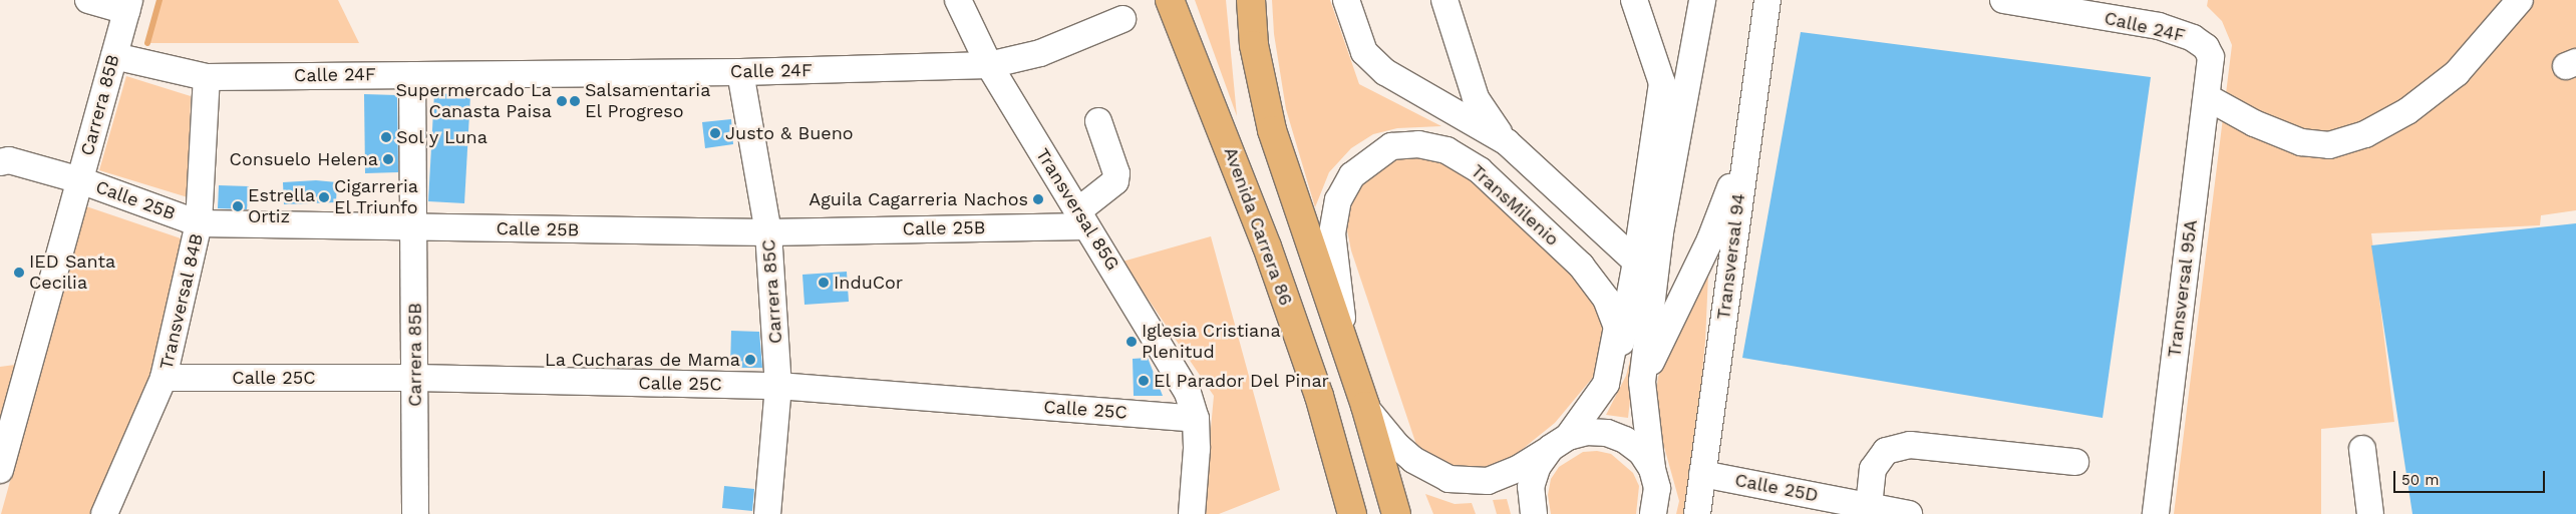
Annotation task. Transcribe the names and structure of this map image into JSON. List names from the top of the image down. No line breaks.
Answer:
{"streets":{"main road":["Avenida Carrera 86"],"street":["Calle 24F","Carrera 85B","Calle 25B","TransMilenio","Transversal 85G","Transversal 94","Transversal 95A","Carrera 85C","Transversal 84B","Calle 25C","Calle 25D"]},"crossings":[["Calle 24F","Carrera 85B"],["Calle 24F","Transversal 85G"],["Calle 24F","Transversal 95A"],["Calle 24F","Carrera 85C"],["Calle 24F","Transversal 84B"],["Carrera 85B","Calle 25B"],["Carrera 85B","Calle 25C"],["Calle 25B","Transversal 85G"],["Calle 25B","Carrera 85C"],["Calle 25B","Transversal 84B"],["Transversal 85G","Calle 25C"],["Transversal 94","Calle 25D"],["Carrera 85C","Calle 25C"],["Transversal 84B","Calle 25C"]],"places":["Supermercado La Canasta Paisa","Salsamentaria El Progreso","Justo & Bueno","Sol y Luna","Consuelo Helena","Cigarreria El Triunfo","Aguila Cagarreria Nachos","Estrella Ortiz","IED Santa Cecilia","InduCor","Iglesia Cristiana Plenitud","La Cucharas de Mama","El Parador Del Pinar"],"scale_bar":"50 m"}
